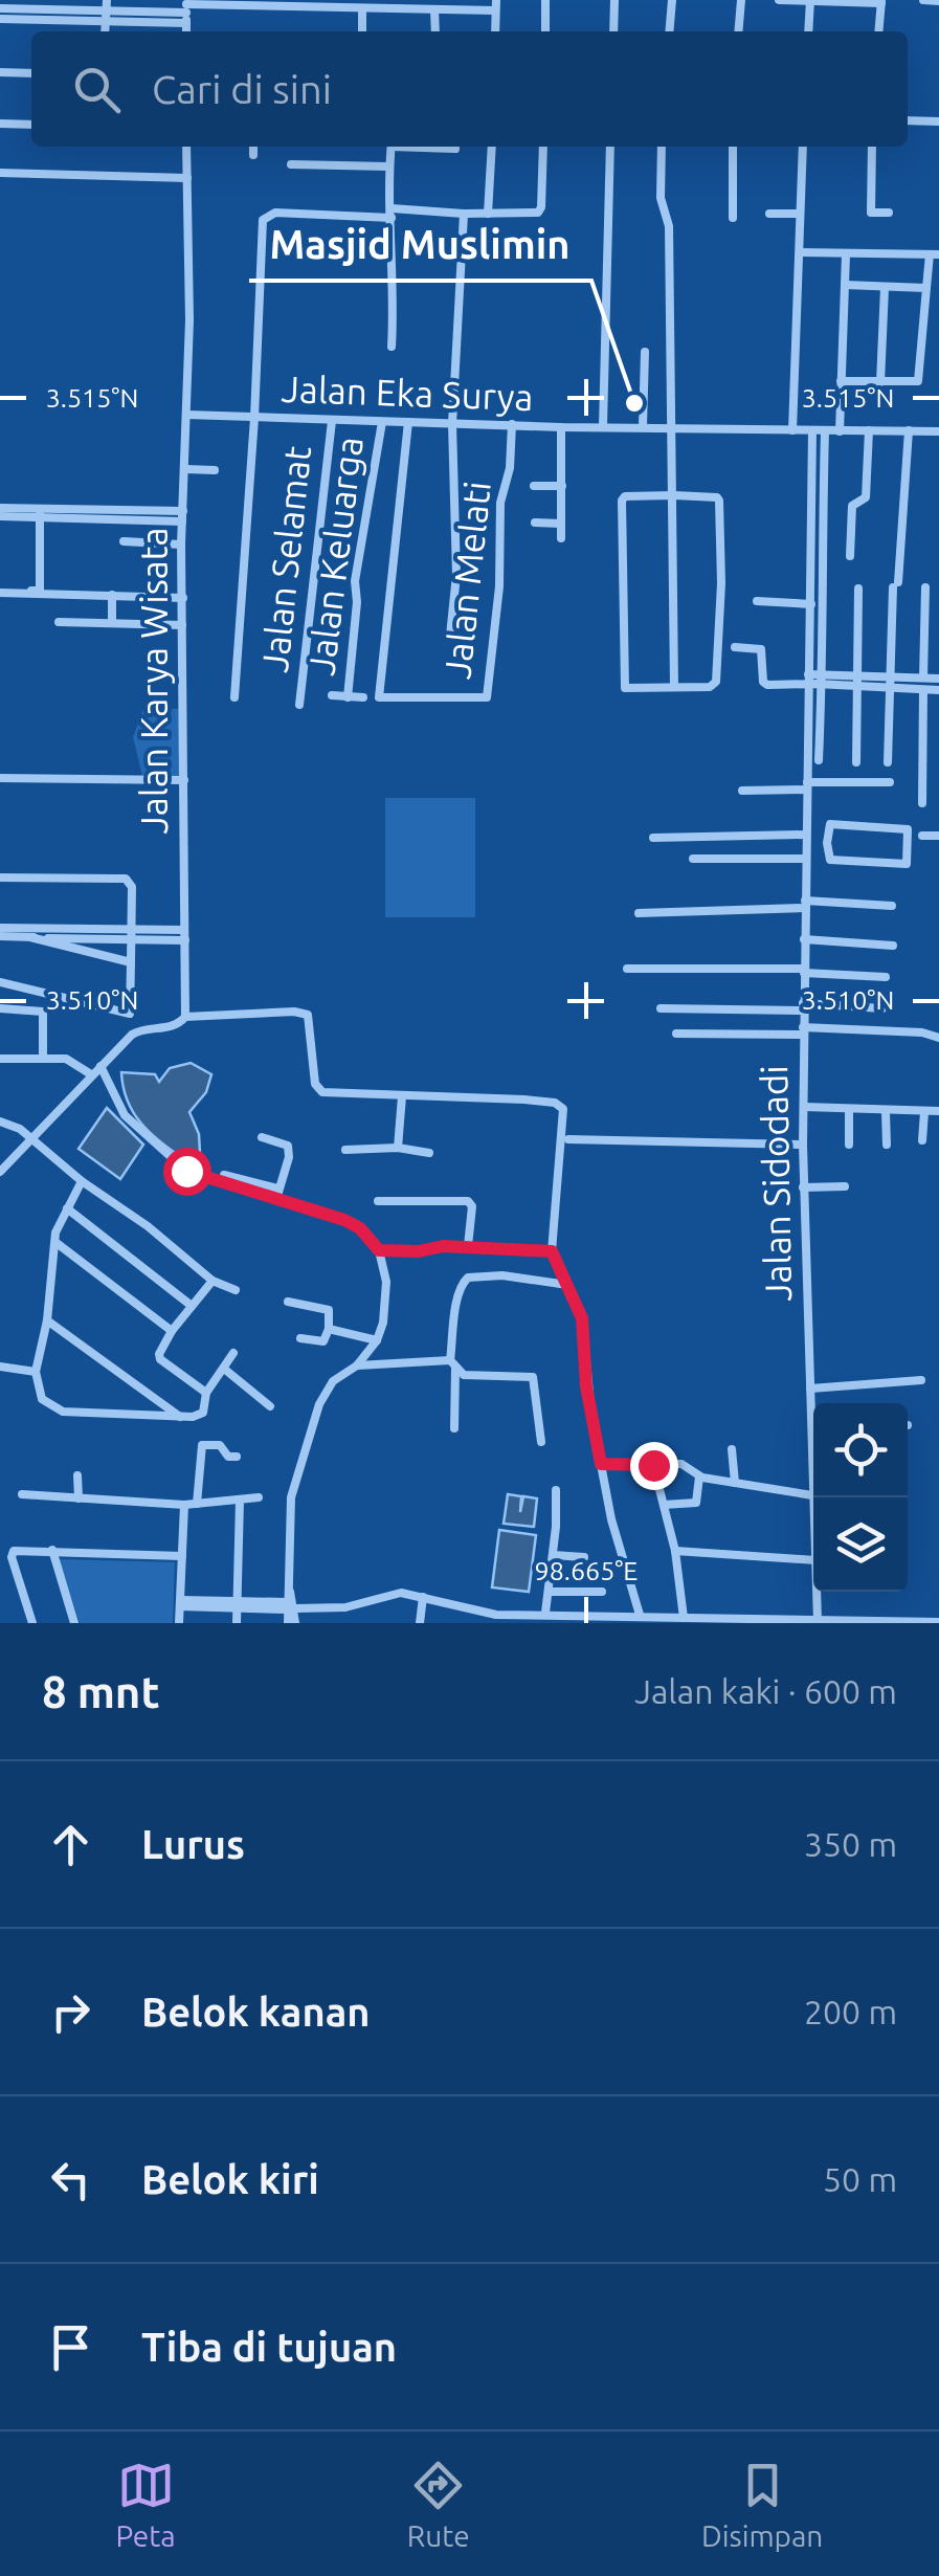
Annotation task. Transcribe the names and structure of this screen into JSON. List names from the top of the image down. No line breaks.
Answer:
{"streets":{"street":["Jalan Eka Surya","Jalan Keluarga","Jalan Selamat","Jalan Melati","Jalan Karya Wisata","Jalan Sidodadi"]},"crossings":[["Jalan Eka Surya","Jalan Keluarga"],["Jalan Eka Surya","Jalan Selamat"],["Jalan Eka Surya","Jalan Melati"],["Jalan Eka Surya","Jalan Karya Wisata"],["Jalan Eka Surya","Jalan Sidodadi"]],"places":["Masjid Muslimin"],"page":{"search":"Cari di sini","heading":["8 mnt","Jalan kaki · 600 m"],"list":[["Lurus","350 m"],["Belok kanan","200 m"],["Belok kiri","50 m"],"Tiba di tujuan"],"nav":["Peta","Rute","Disimpan"]},"coordinates":["3.515°N","3.510°N","98.665°E"]}
